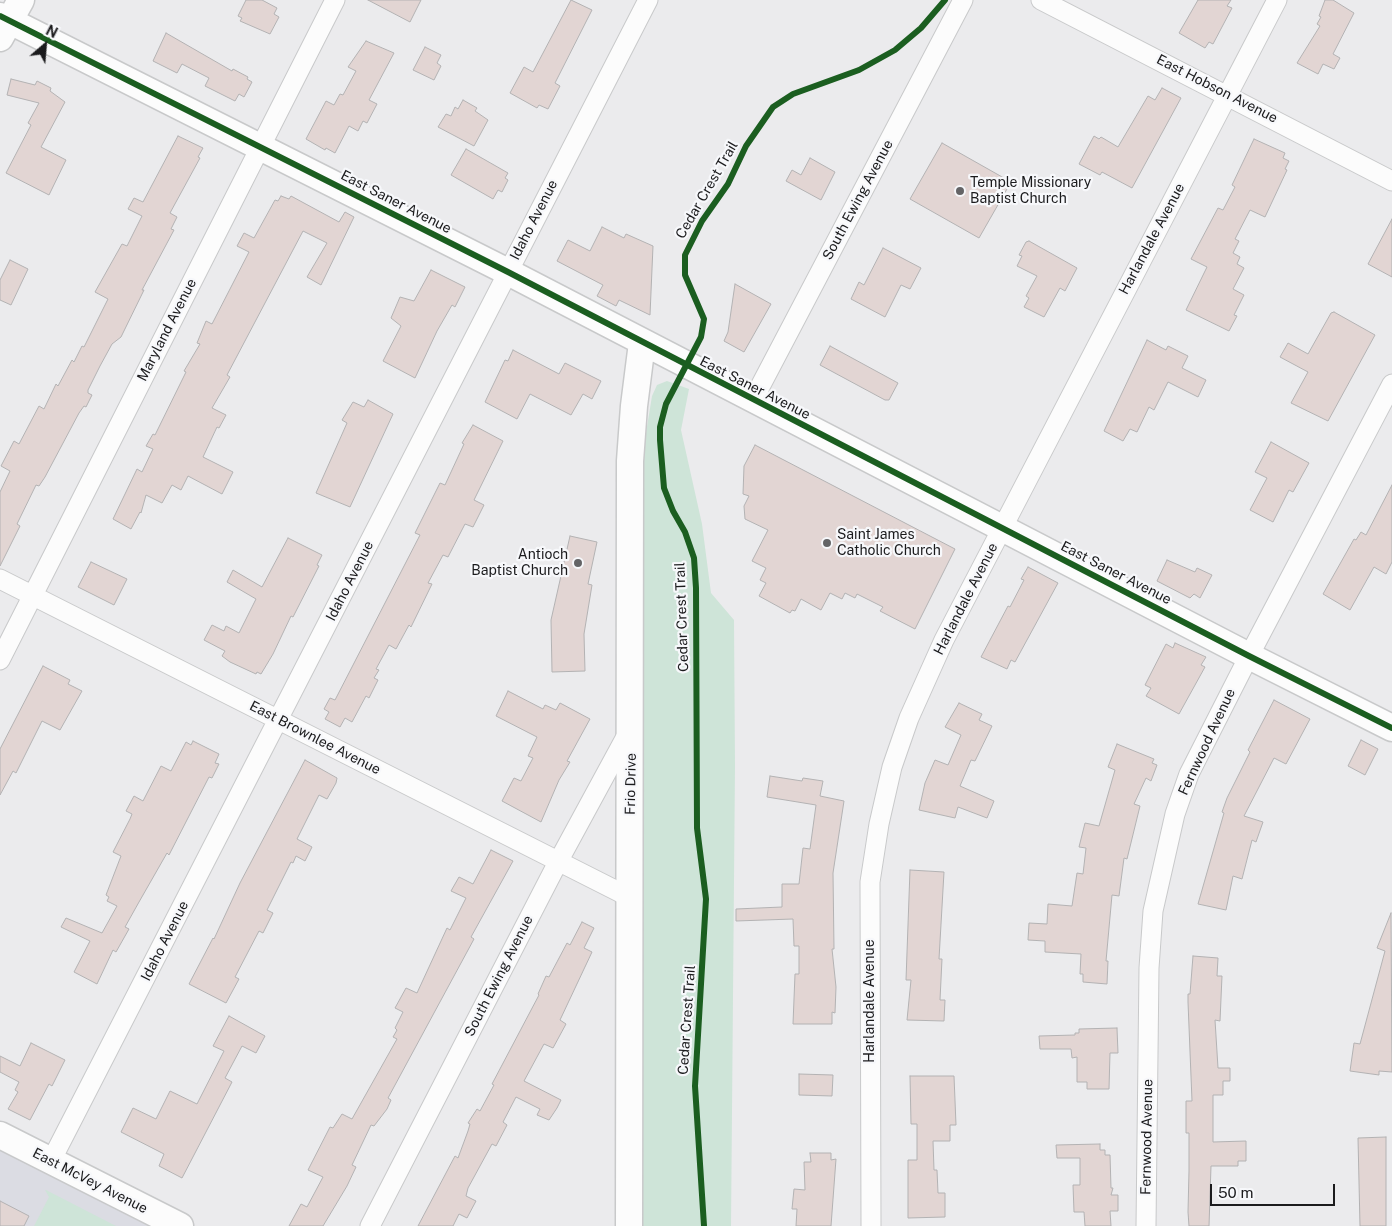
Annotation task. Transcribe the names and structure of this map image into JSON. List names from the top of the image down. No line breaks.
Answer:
{"streets":{"street":["East Hobson Avenue","South Ewing Avenue","East Saner Avenue","Idaho Avenue","Harlandale Avenue","Maryland Avenue","East Brownlee Avenue","Fernwood Avenue","Frio Drive","East McVey Avenue"],"cycle path":["Cedar Crest Trail"]},"crossings":[["East Hobson Avenue","Harlandale Avenue"],["South Ewing Avenue","East Saner Avenue"],["South Ewing Avenue","East Brownlee Avenue"],["South Ewing Avenue","Frio Drive"],["East Saner Avenue","Idaho Avenue"],["East Saner Avenue","Harlandale Avenue"],["East Saner Avenue","Maryland Avenue"],["East Saner Avenue","Fernwood Avenue"],["East Saner Avenue","Frio Drive"],["Idaho Avenue","East Brownlee Avenue"],["Idaho Avenue","East McVey Avenue"],["Maryland Avenue","East Brownlee Avenue"],["East Brownlee Avenue","Frio Drive"]],"places":["Temple Missionary Baptist Church","Saint James Catholic Church","Antioch Baptist Church"],"scale_bar":"50 m","north":"top right"}
